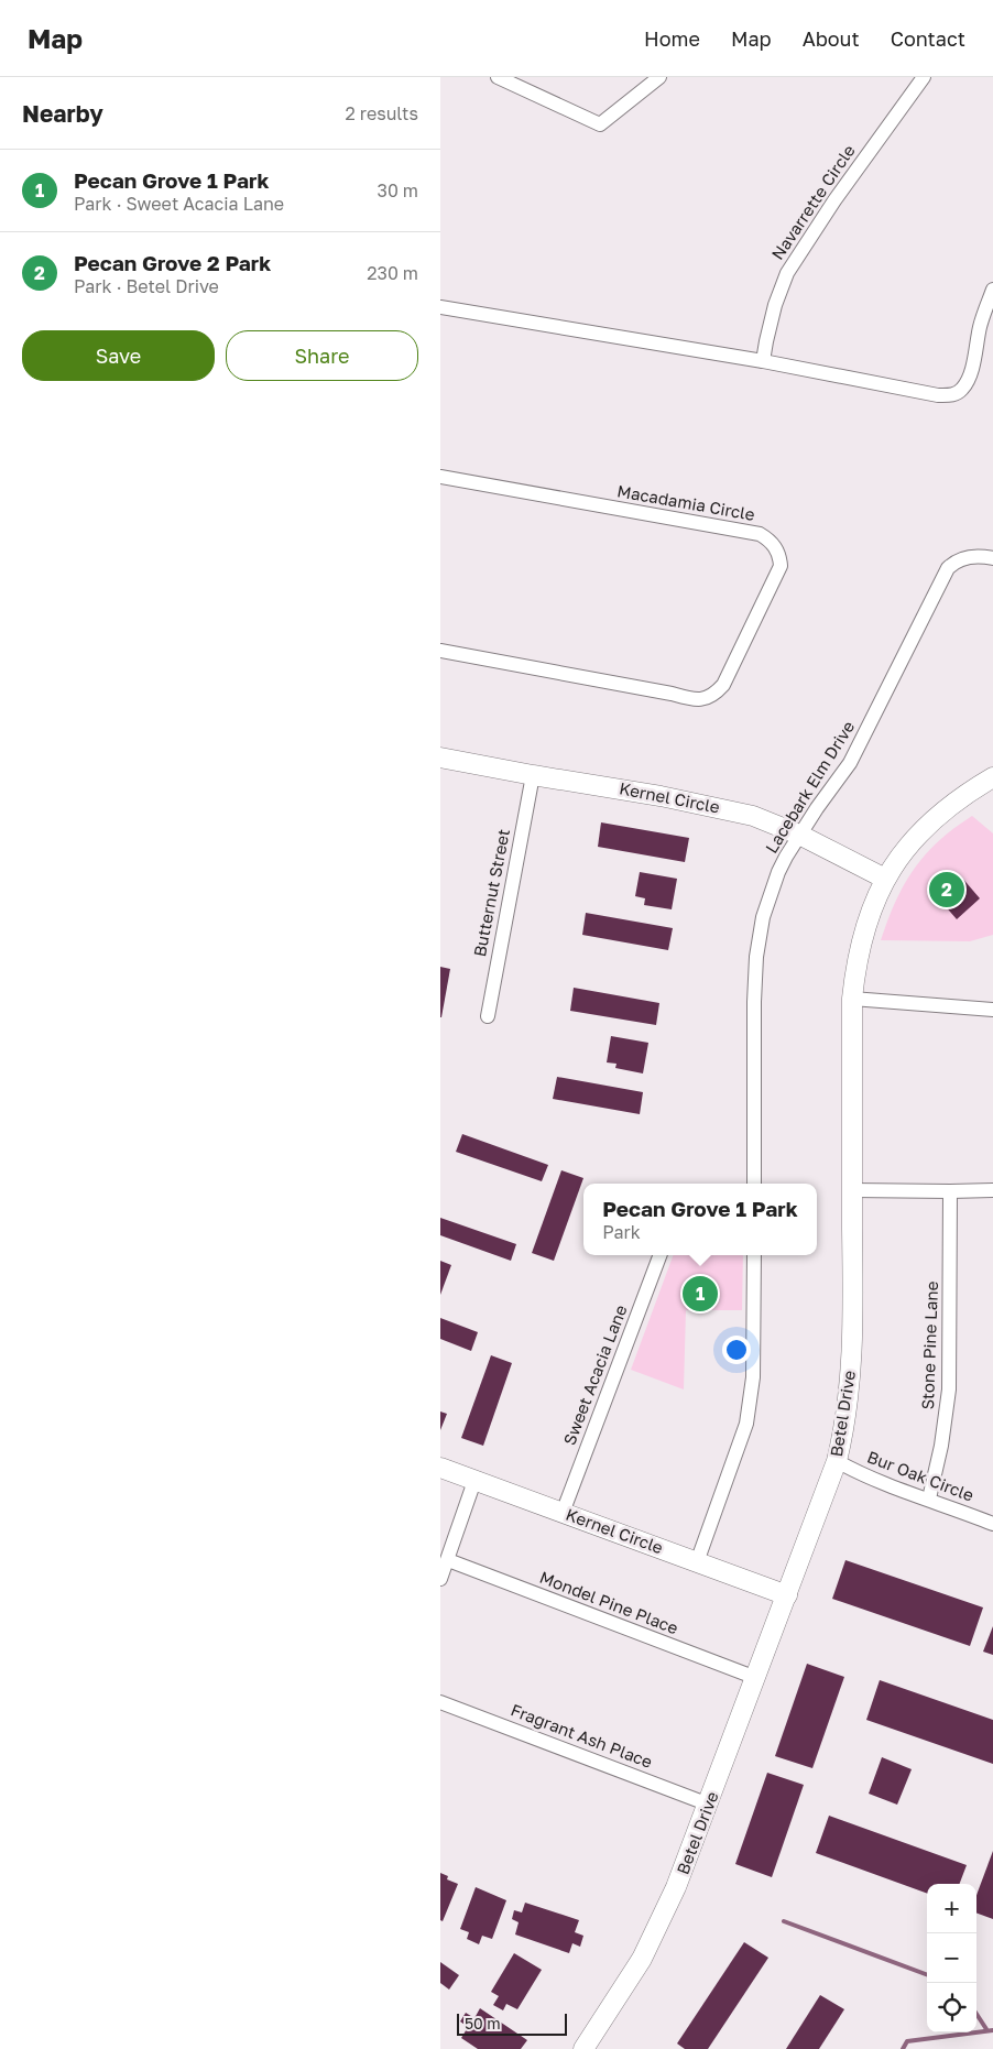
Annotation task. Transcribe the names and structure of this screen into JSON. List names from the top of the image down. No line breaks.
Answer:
{"streets":{"street":["Navarrette Circle","Macadamia Circle","Lacebark Elm Drive","Kernel Circle","Butternut Street","Stone Pine Lane","Sweet Acacia Lane","Betel Drive","Bur Oak Circle","Mondel Pine Place","Fragrant Ash Place"]},"crossings":[["Lacebark Elm Drive","Kernel Circle"],["Kernel Circle","Butternut Street"],["Kernel Circle","Sweet Acacia Lane"],["Kernel Circle","Betel Drive"],["Stone Pine Lane","Bur Oak Circle"],["Betel Drive","Bur Oak Circle"],["Betel Drive","Mondel Pine Place"],["Betel Drive","Fragrant Ash Place"]],"scale_bar":"50 m","page":{"header":"Map","nav":["Home","Map","About","Contact"],"heading":["Nearby","2 results"],"list":[{"mark":"1","name":"Pecan Grove 1 Park","note":"Park · Sweet Acacia Lane","value":"30 m"},{"mark":"2","name":"Pecan Grove 2 Park","note":"Park · Betel Drive","value":"230 m"}],"buttons":["Save","Share"],"pins":["2","1"],"popup":["Pecan Grove 1 Park","Park"],"map_buttons":["+","−"],"scale":"50 m"}}
